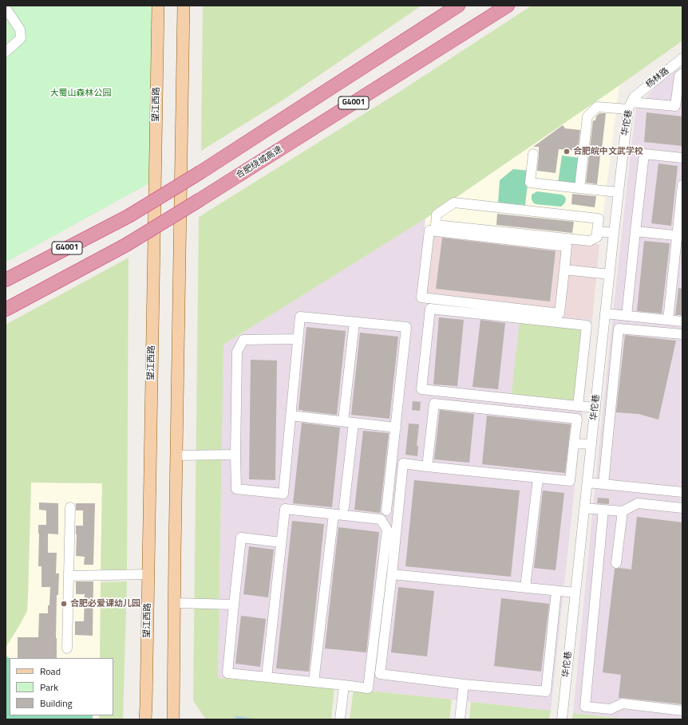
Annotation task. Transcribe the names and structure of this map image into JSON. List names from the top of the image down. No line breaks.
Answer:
{"streets":{"highway":["G4001","合肥绕城高速"],"main road":["望江西路"],"street":["杨林路","华佗巷"]},"crossings":[["杨林路","华佗巷"]],"parks":["大蜀山森林公园"],"places":["合肥皖中文武学校","合肥必爱课幼儿园"],"legend":["Road","Park","Building"]}
